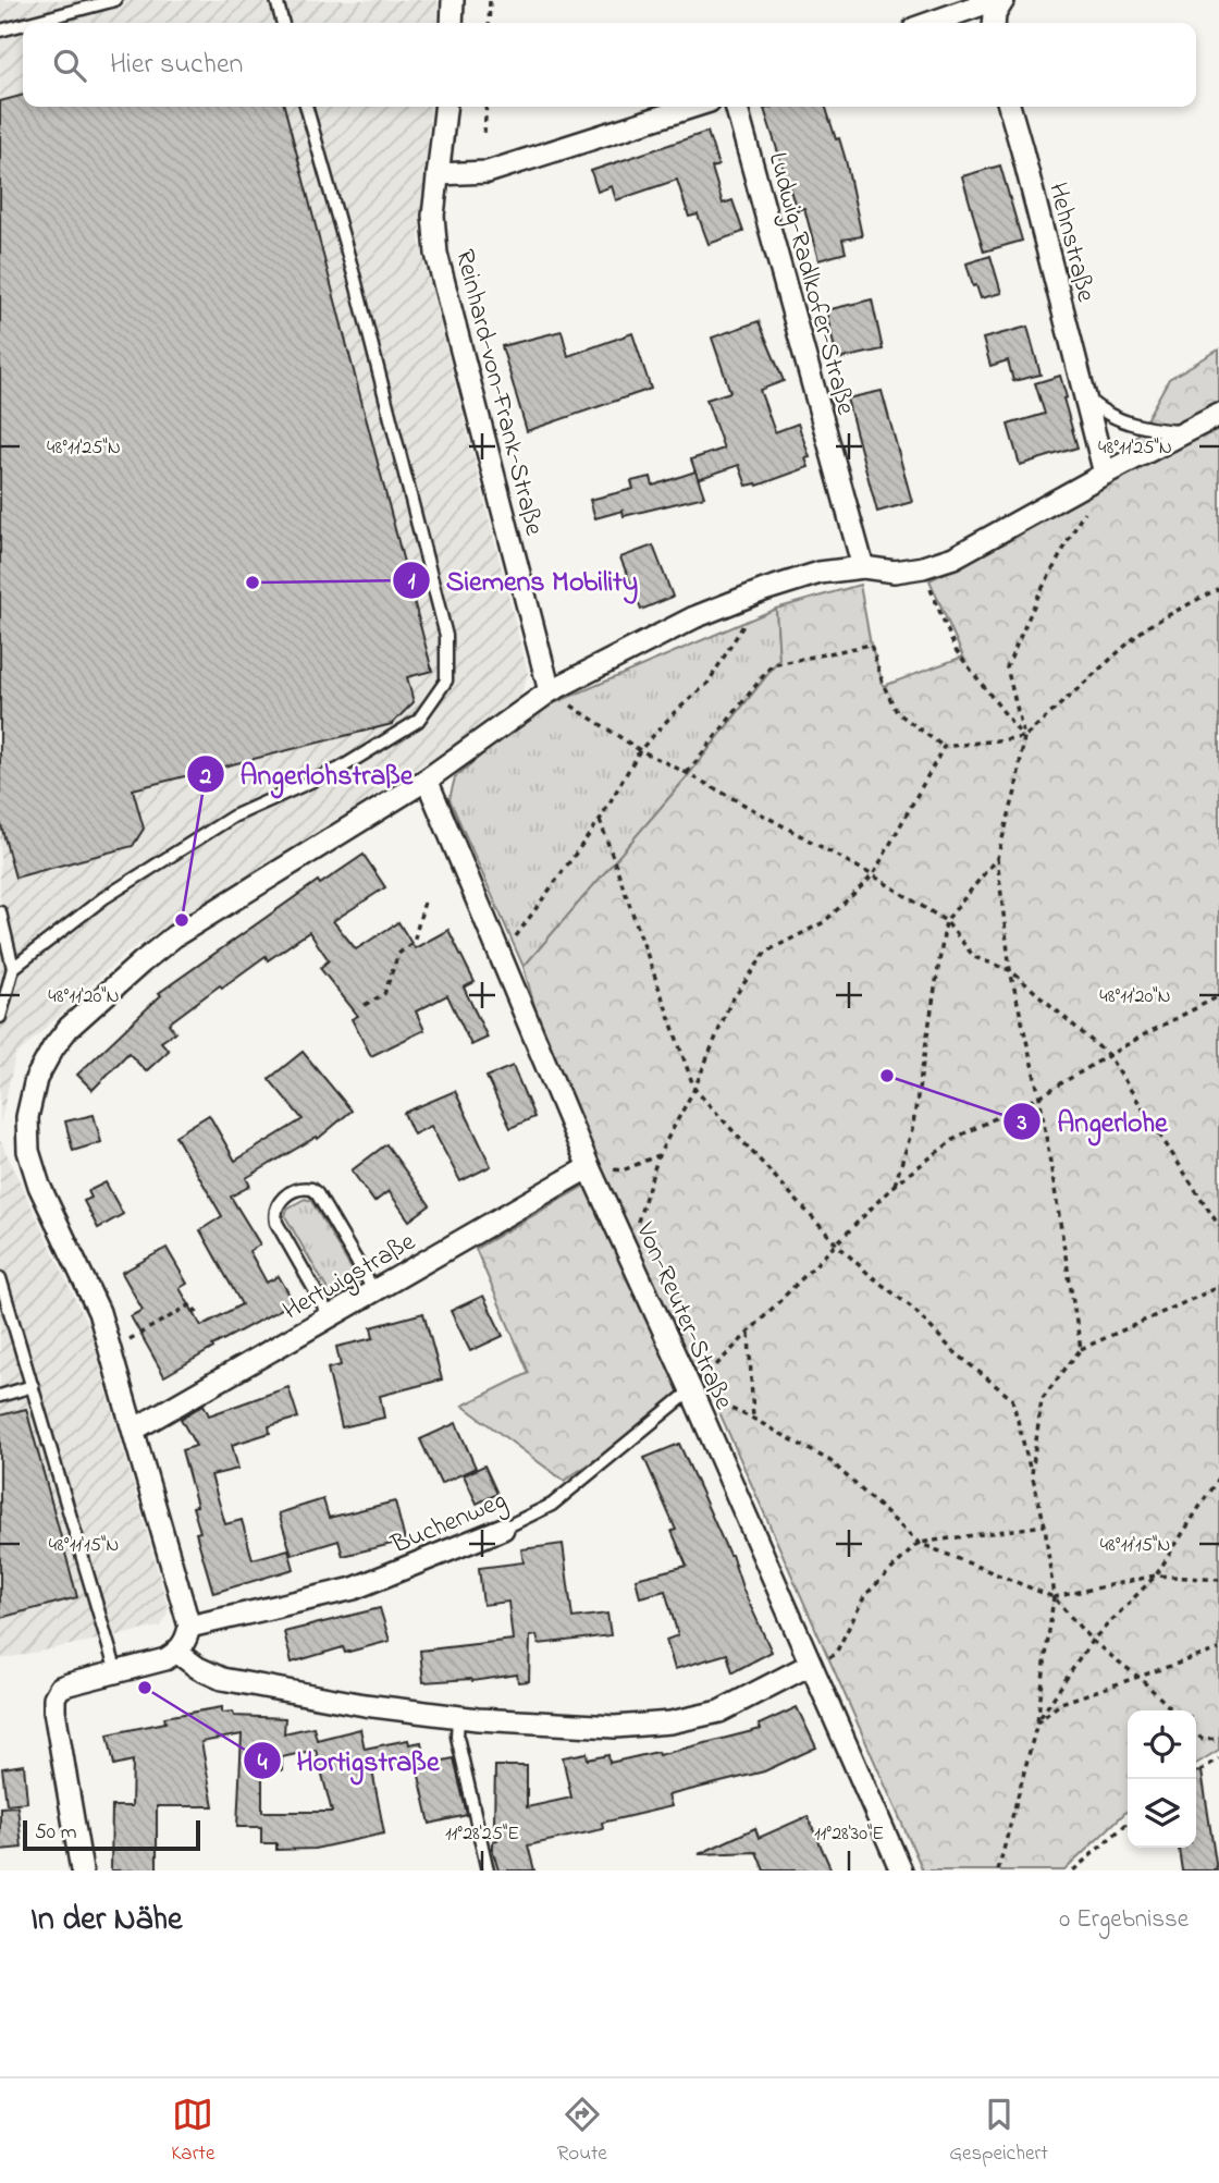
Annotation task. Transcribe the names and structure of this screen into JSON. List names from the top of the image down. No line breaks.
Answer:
{"streets":{"street":["Hehnstraße","Ludwig-Radlkofer-Straße","Reinhard-von-Frank-Straße","Hertwigstraße","Von-Reuter-Straße","Buchenweg"]},"crossings":[["Hertwigstraße","Von-Reuter-Straße"],["Von-Reuter-Straße","Buchenweg"]],"places":["Siemens Mobility","Angerlohstraße","Angerlohe","Hortigstraße"],"scale_bar":"50 m","page":{"search":"Hier suchen","scale":"50 m","heading":["In der Nähe","0 Ergebnisse"],"nav":["Karte","Route","Gespeichert"]},"coordinates":["48°11'25\"N","48°11'20\"N","48°11'15\"N","11°28'25\"E","11°28'30\"E"]}
